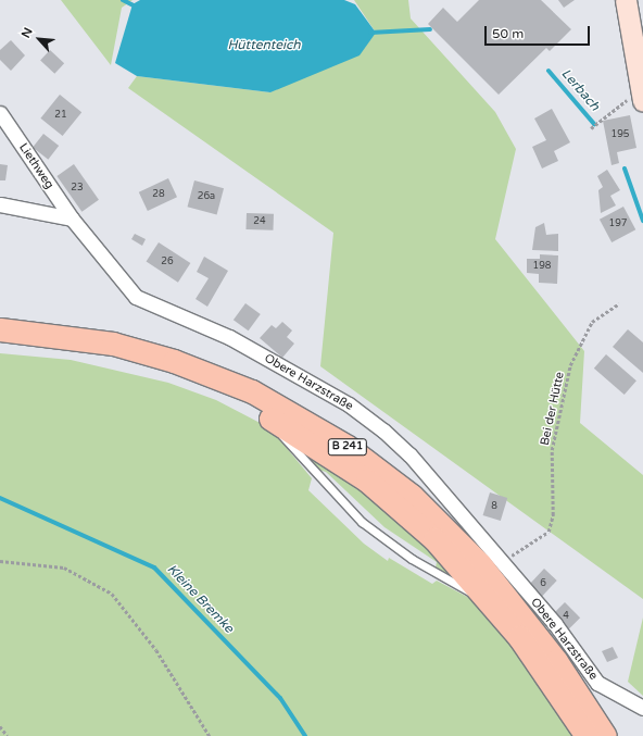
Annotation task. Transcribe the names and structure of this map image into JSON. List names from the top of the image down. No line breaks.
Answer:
{"streets":{"main road":["B 241"],"street":["Liethweg","Obere Harzstraße"],"path":["Bei der Hütte"]},"crossings":[["Liethweg","Obere Harzstraße"],["Obere Harzstraße","Bei der Hütte"]],"water":["Hüttenteich","Lerbach","Kleine Bremke"],"house_numbers":["21","195","23","28","26a","24","197","26","198","8","6","4"],"scale_bar":"50 m","north":"top left"}
